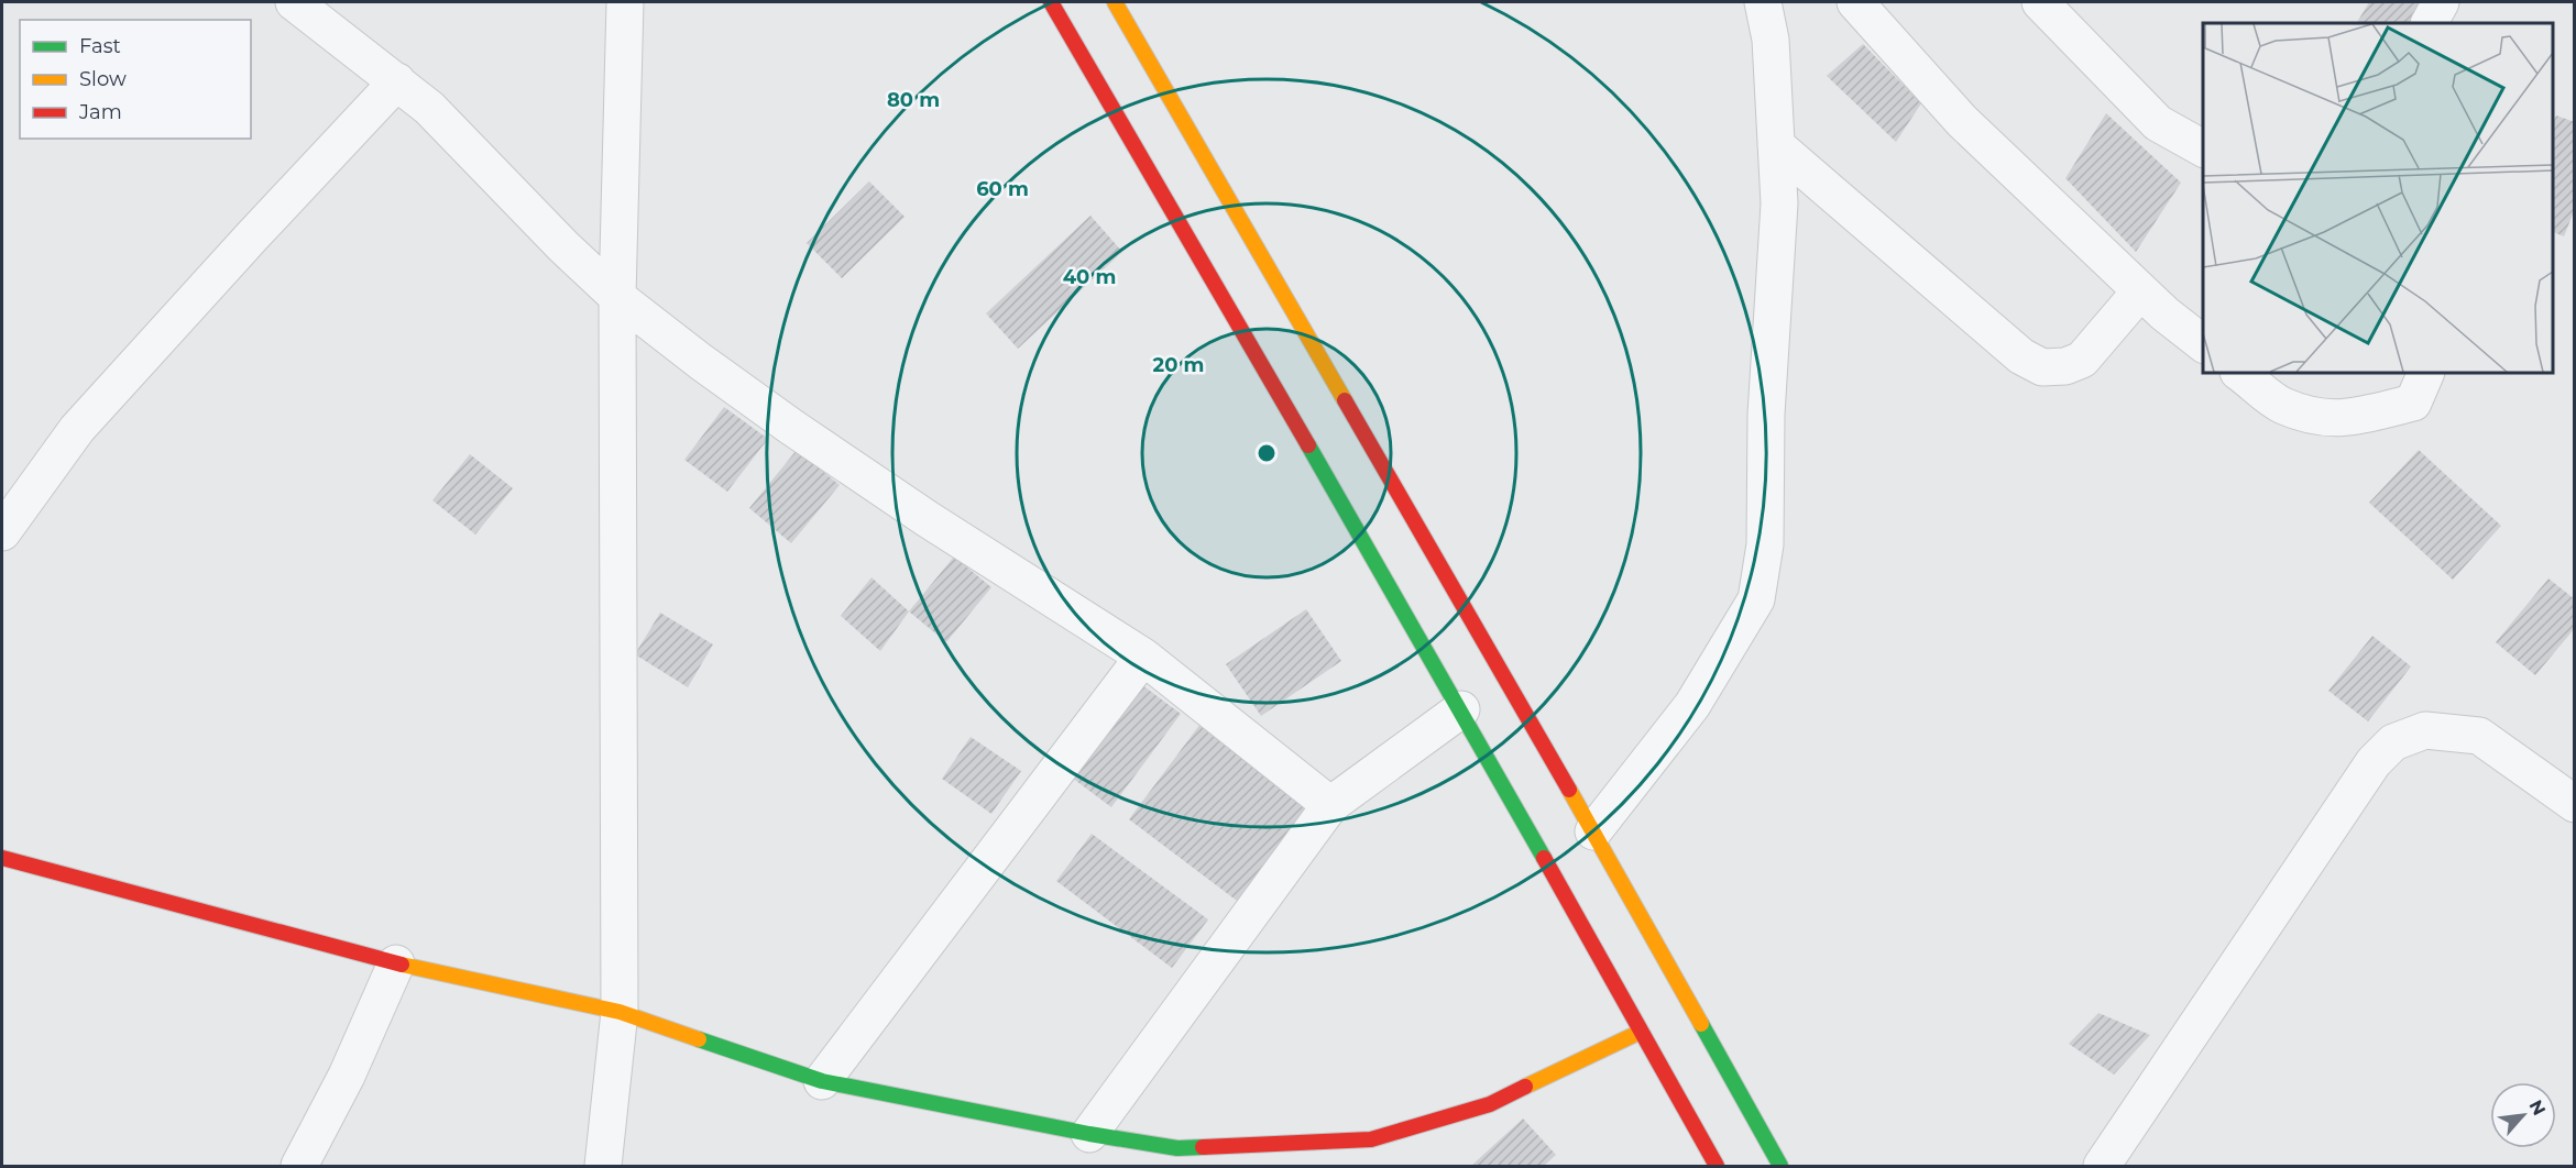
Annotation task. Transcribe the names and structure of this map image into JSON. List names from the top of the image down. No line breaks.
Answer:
{"legend":["Fast","Slow","Jam"],"north":"top right","rings":["80 m","60 m","40 m","20 m"]}
